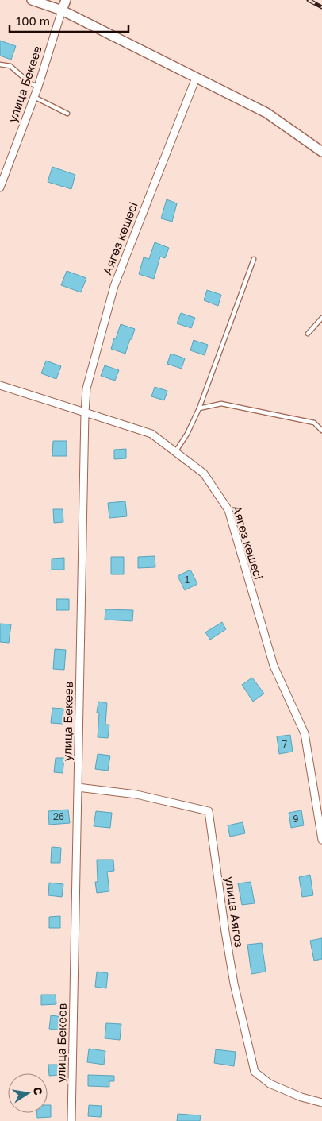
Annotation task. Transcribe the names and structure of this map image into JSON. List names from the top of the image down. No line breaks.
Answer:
{"streets":{"street":["улица Бекеев","Аягөз көшесі","улица Аягоз"]},"crossings":[["улица Бекеев","Аягөз көшесі"],["улица Бекеев","улица Аягоз"]],"house_numbers":["1","7","26","9"],"scale_bar":"100 m","north":"right"}
